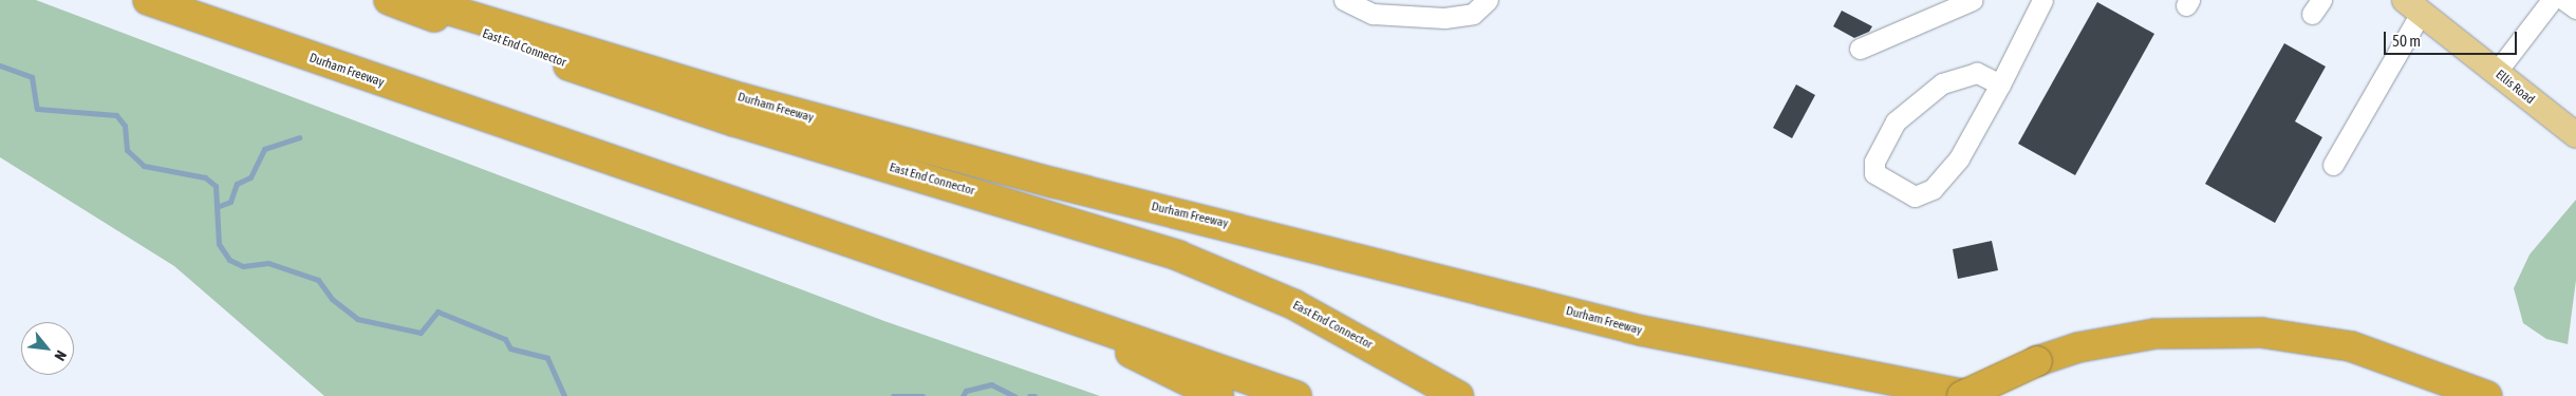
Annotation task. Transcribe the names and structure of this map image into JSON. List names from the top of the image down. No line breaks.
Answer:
{"streets":{"highway":["East End Connector","Durham Freeway"],"main road":["Ellis Road"]},"scale_bar":"50 m","north":"bottom right"}
